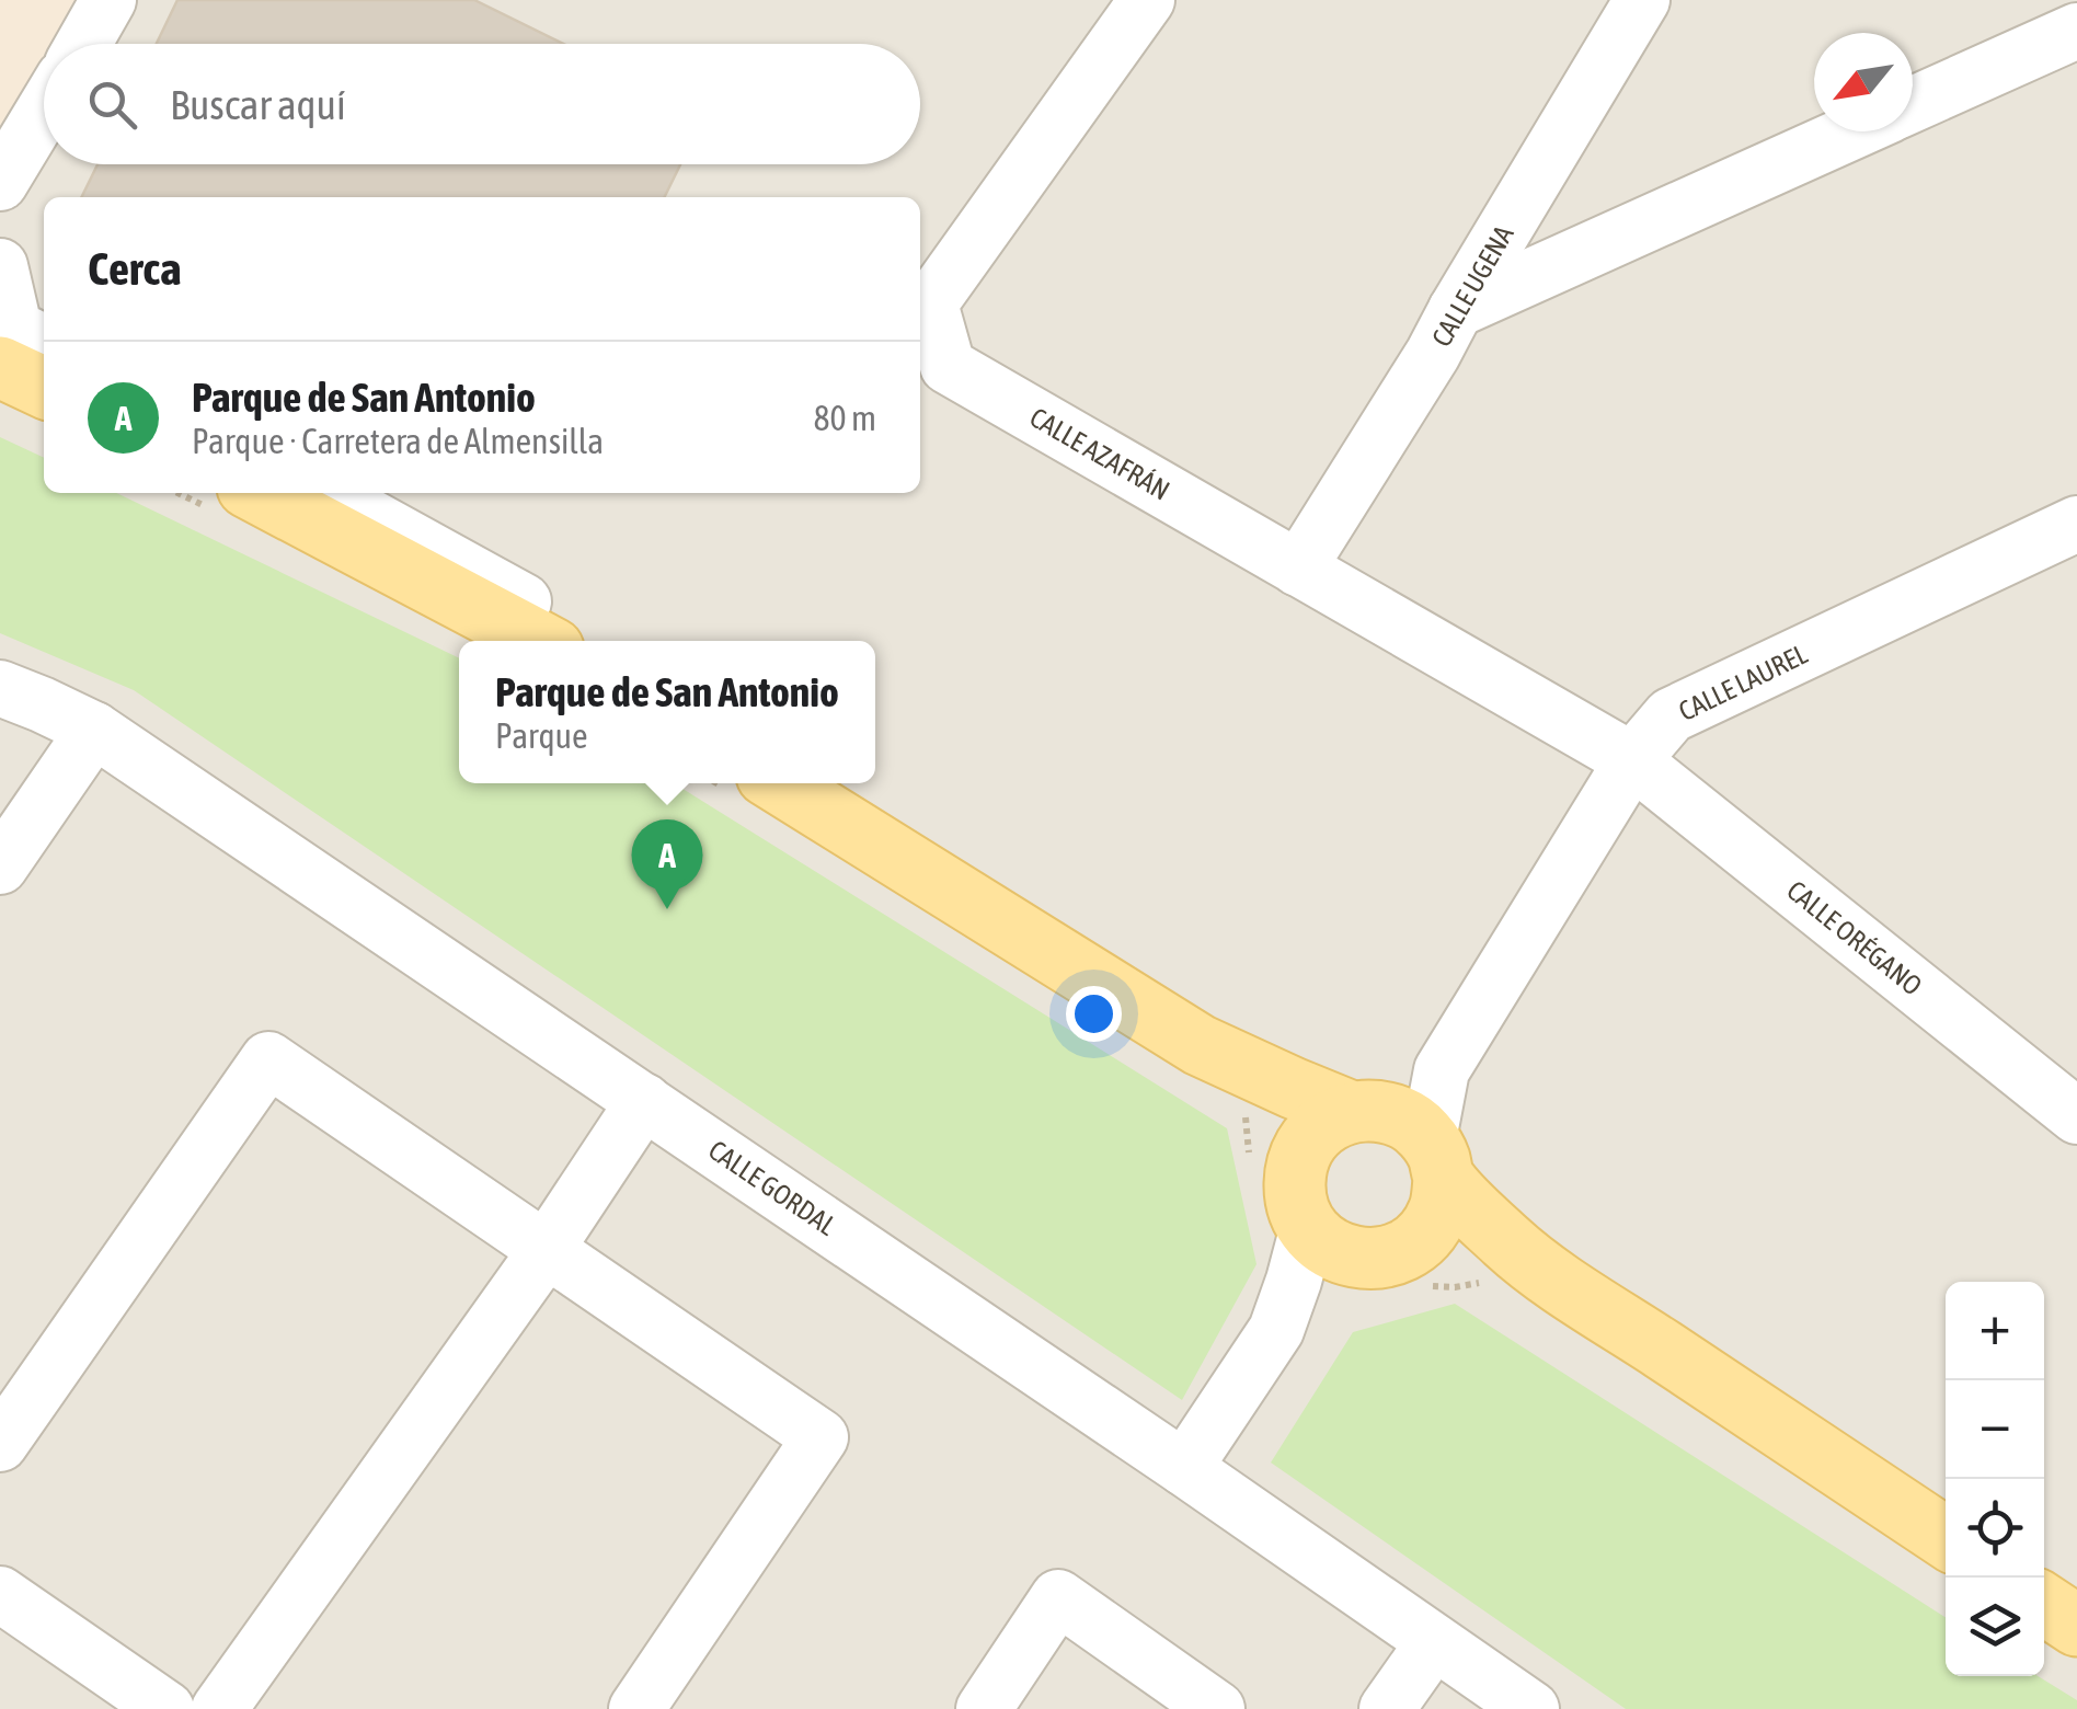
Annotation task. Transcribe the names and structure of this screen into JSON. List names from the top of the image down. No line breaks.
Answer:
{"streets":{"street":["CALLE UGENA","CALLE AZAFRÁN","CALLE LAUREL","CALLE ORÉGANO","CALLE GORDAL"]},"crossings":[["CALLE UGENA","CALLE AZAFRÁN"],["CALLE AZAFRÁN","CALLE LAUREL"],["CALLE AZAFRÁN","CALLE ORÉGANO"],["CALLE LAUREL","CALLE ORÉGANO"]],"north":"bottom left","page":{"search":"Buscar aquí","heading":"Cerca","list":[{"mark":"A","name":"Parque de San Antonio","note":"Parque · Carretera de Almensilla","value":"80 m"}],"popup":["Parque de San Antonio","Parque"],"pins":"A","map_buttons":["+","−"]}}
